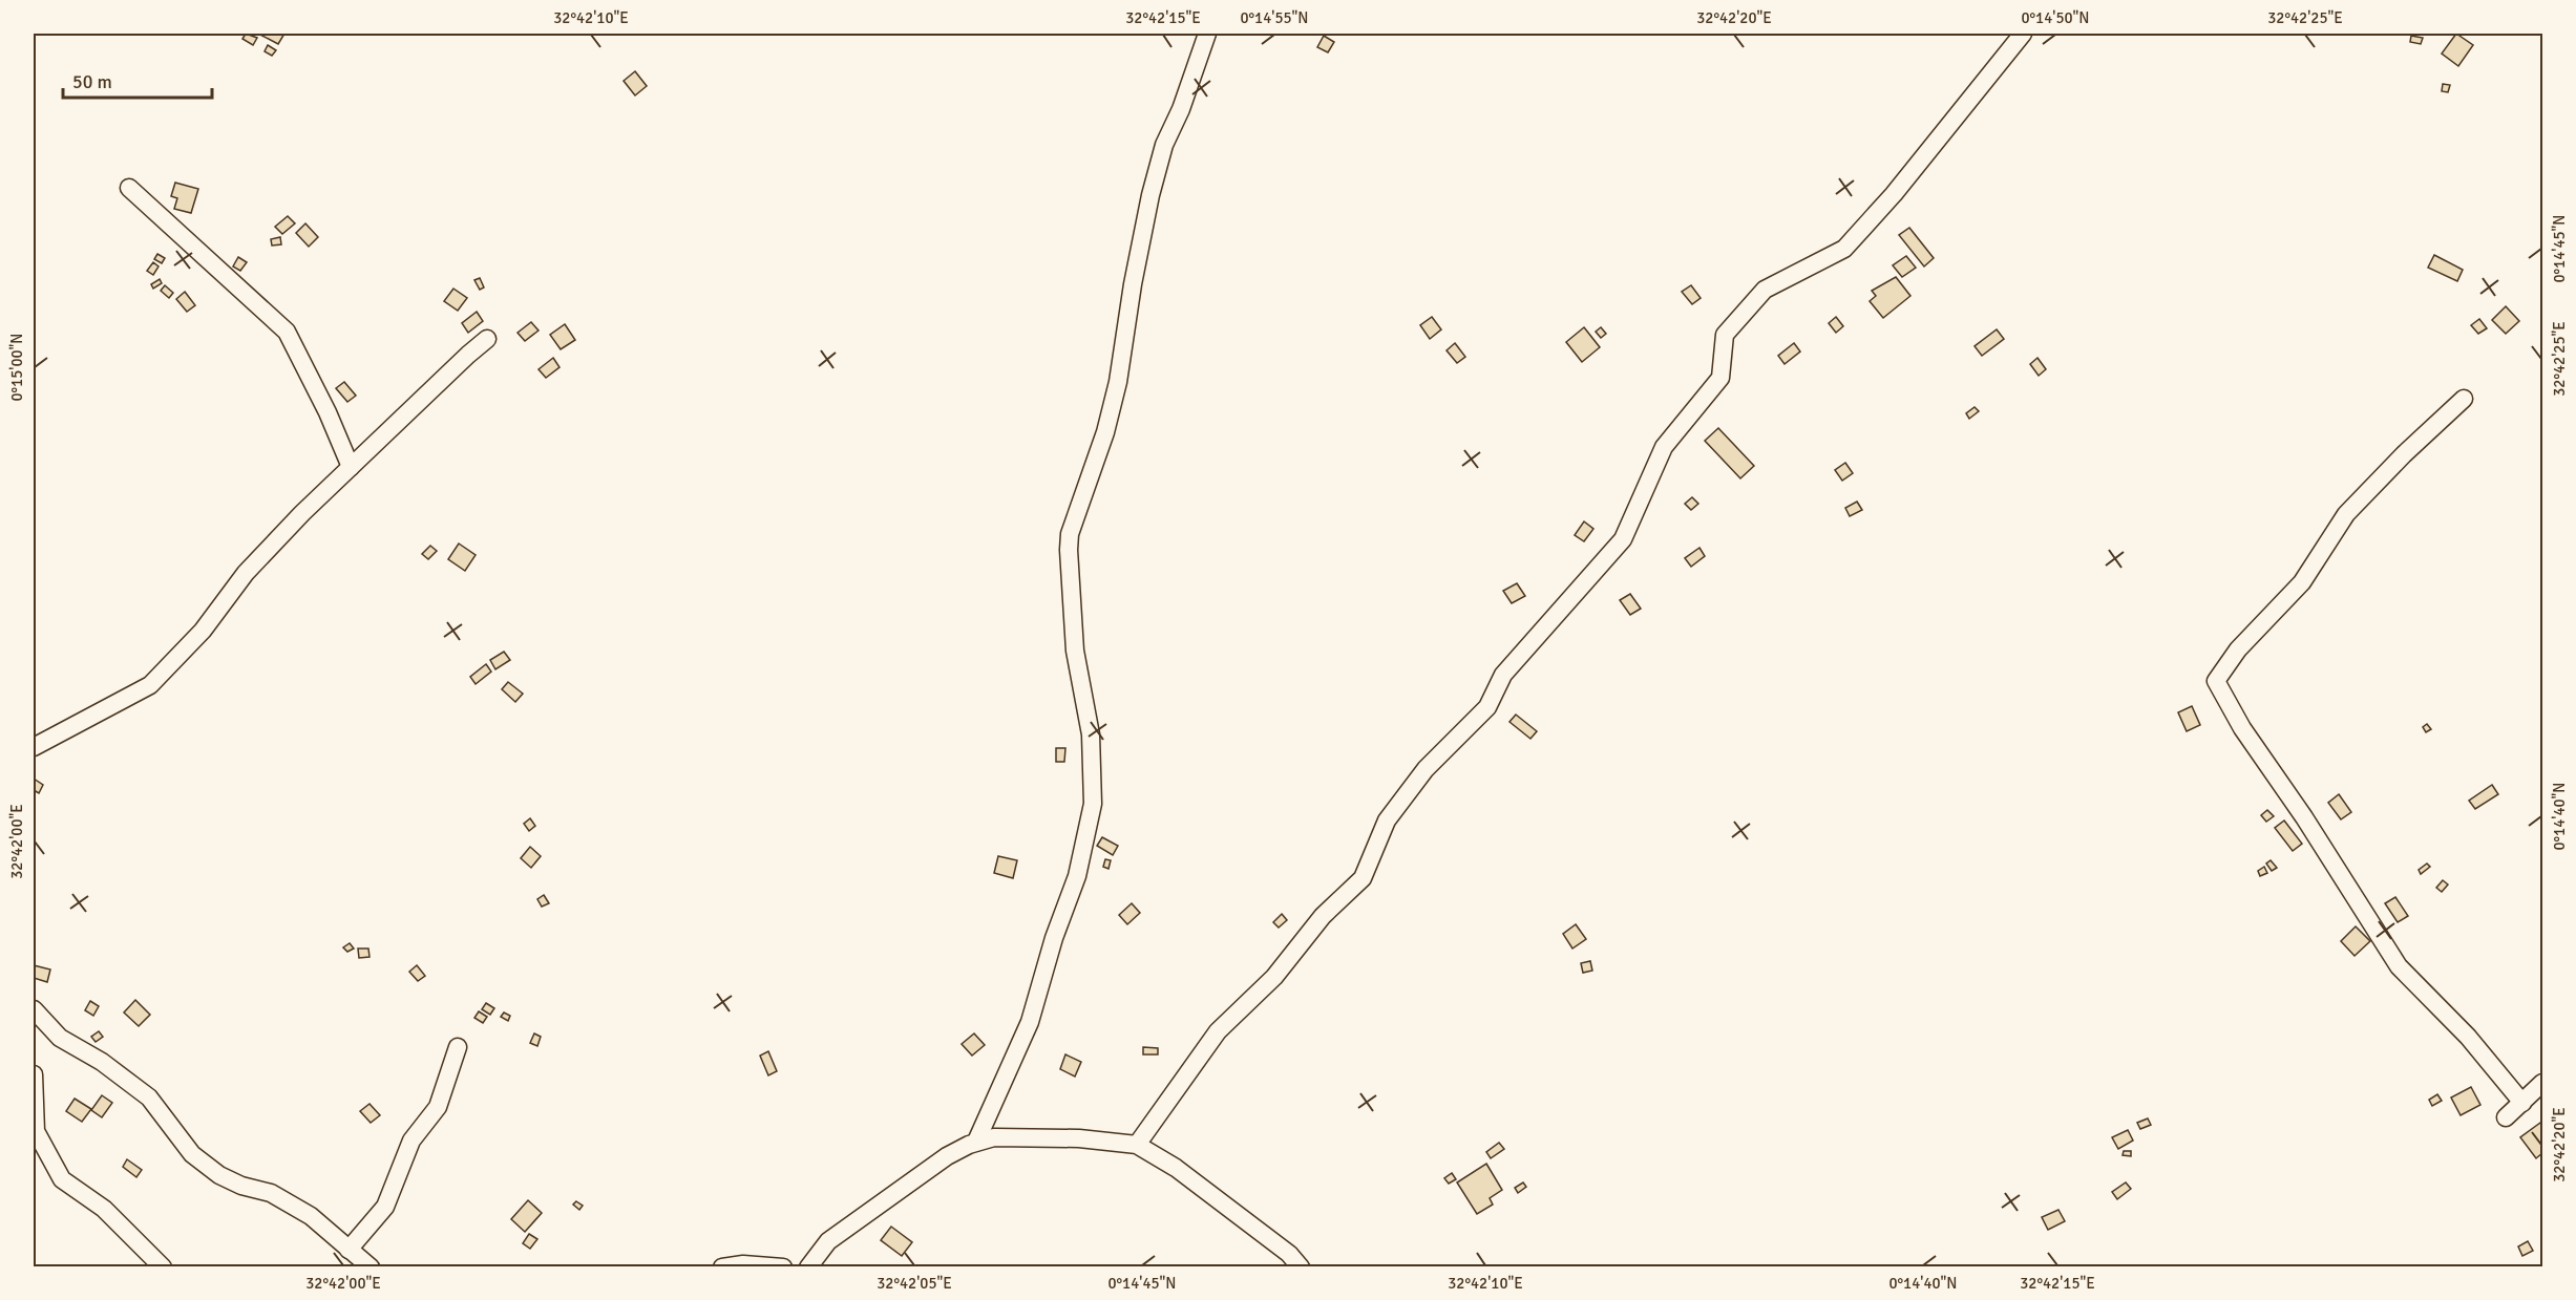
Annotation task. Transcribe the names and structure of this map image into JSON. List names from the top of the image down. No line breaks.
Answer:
{"scale_bar":"50 m","coordinates":["32°42'10\"E","32°42'15\"E","0°14'55\"N","32°42'20\"E","0°14'50\"N","32°42'25\"E","0°14'45\"N","0°15'00\"N","0°14'40\"N","32°42'00\"E","32°42'05\"E"]}
